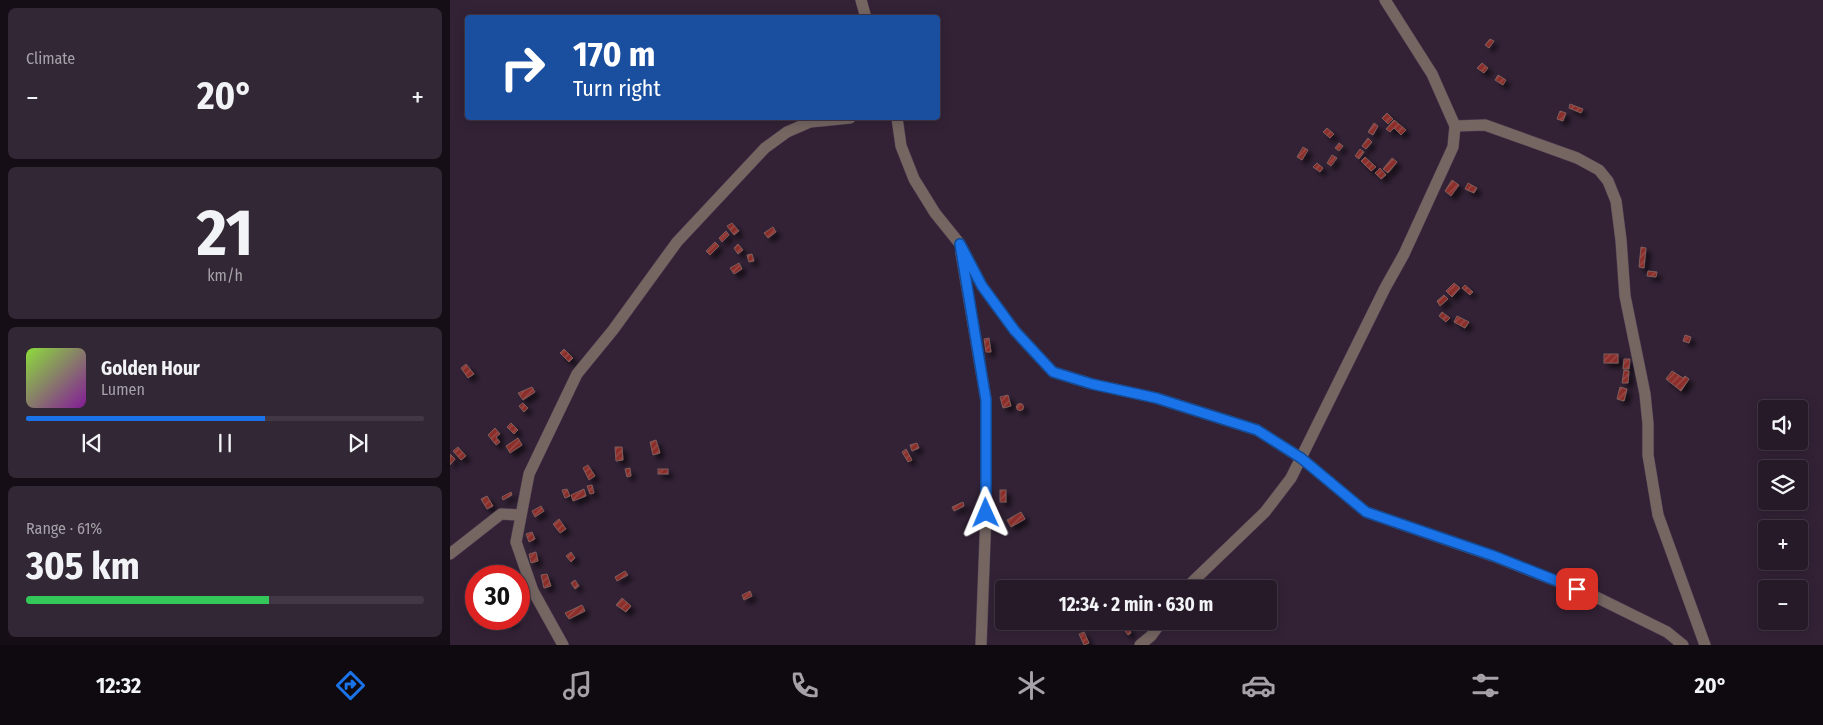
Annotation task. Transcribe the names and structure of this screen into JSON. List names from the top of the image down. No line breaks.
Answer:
{"page":{"tile":["Climate",["21","km/h"],["Range · 61%","305 km"]],"turn":["170 m","Turn right"],"heat":["−","20°","+"],"song":["Golden Hour","Lumen"],"map_buttons":["+","−"],"limit":"30","trip":"12:34 · 2 min · 630 m","tabs":["12:32","20°"]}}
